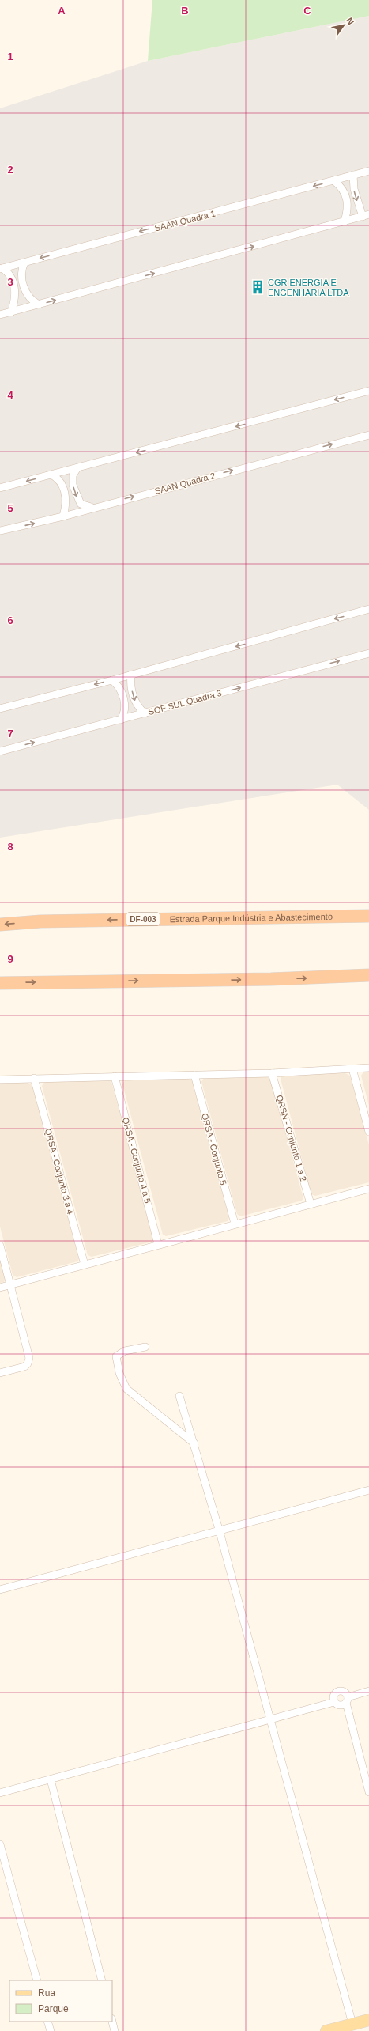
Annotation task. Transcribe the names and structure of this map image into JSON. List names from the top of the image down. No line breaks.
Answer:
{"streets":{"highway":["Estrada Parque Indústria e Abastecimento","DF-003"],"street":["SAAN Quadra 1","SAAN Quadra 2","SOF SUL Quadra 3","QRSN - Conjunto 1 a 2","QRSA - Conjunto 5","QRSA - Conjunto 4 a 5","QRSA - Conjunto 3 a 4"]},"places":{"building":["CGR ENERGIA E ENGENHARIA LTDA"]},"legend":["Rua","Parque"],"north":"top right","grid":{"columns":["A","B","C"],"rows":["1","2","3","4","5","6","7","8","9"]}}
